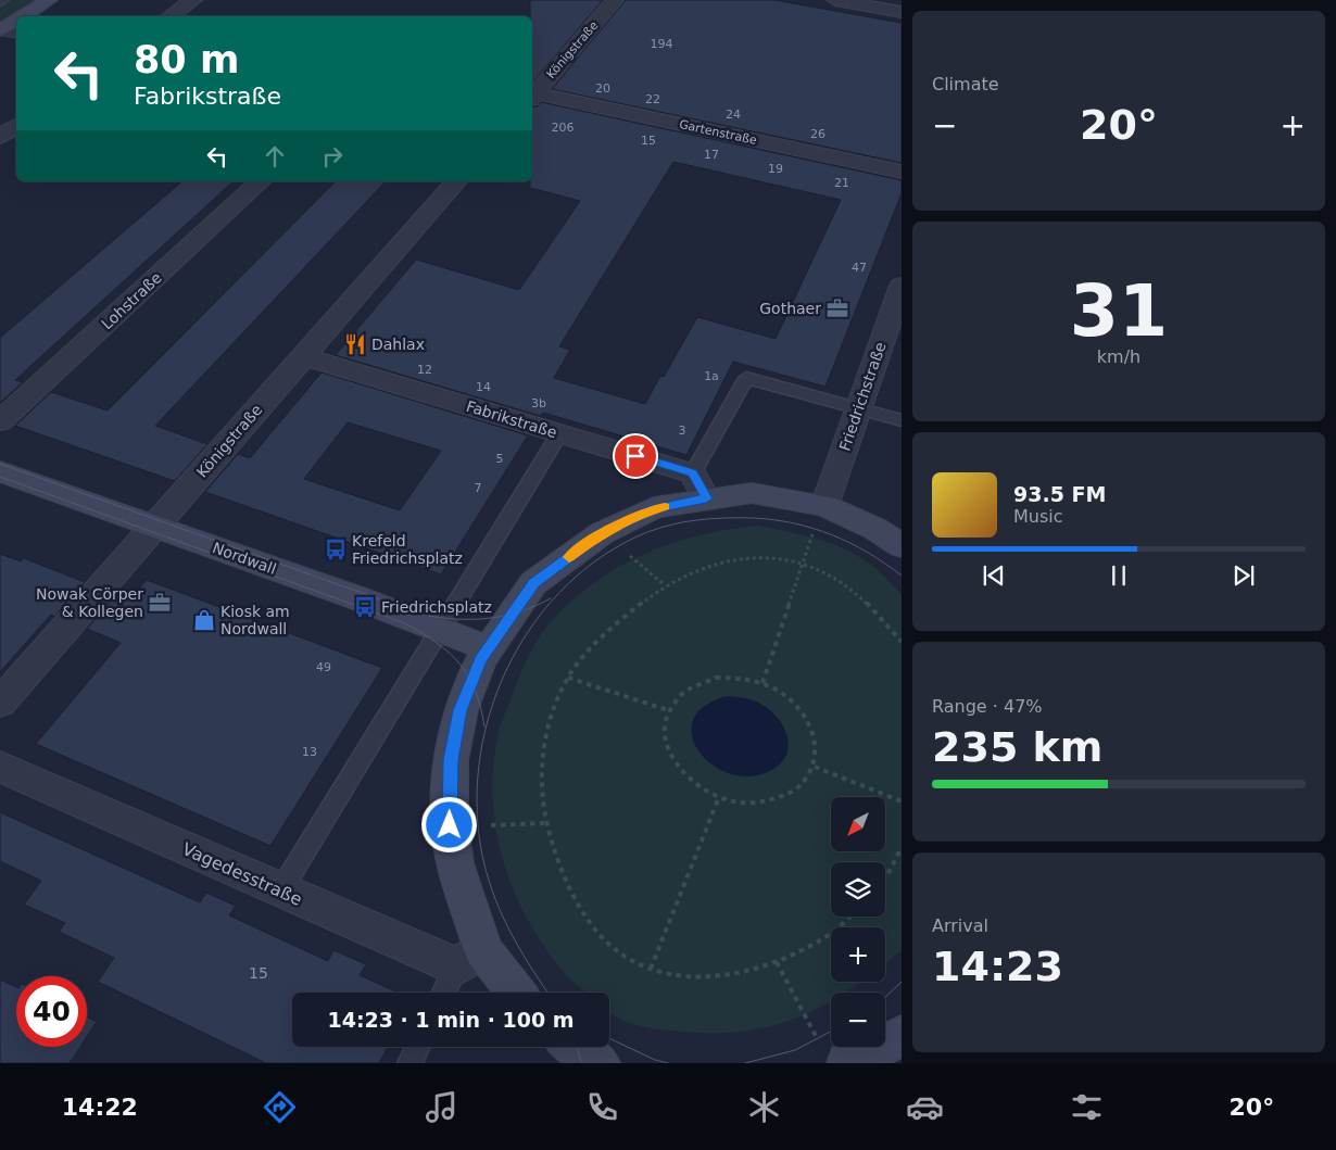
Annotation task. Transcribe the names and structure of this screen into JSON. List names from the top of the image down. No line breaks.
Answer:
{"streets":{"street":["Königstraße","Gartenstraße","Lohstraße","Friedrichstraße","Fabrikstraße","Nordwall","Vagedesstraße"]},"crossings":[["Königstraße","Gartenstraße"],["Königstraße","Fabrikstraße"],["Königstraße","Nordwall"]],"places":{"office":["Gothaer","Nowak Cörper & Kollegen"],"restaurant":["Dahlax"],"bus stop":["Krefeld Friedrichsplatz","Friedrichsplatz"],"shop":["Kiosk am Nordwall"]},"house_numbers":["194","20","22","24","206","26","15","17","19","21","47","12","1a","14","3b","3","5","7","49","13","15"],"north":"bottom left","page":{"tile":["Climate",["31","km/h"],["Range · 47%","235 km"],["Arrival","14:23"]],"turn":["80 m","Fabrikstraße"],"heat":["−","20°","+"],"song":["93.5 FM","Music"],"map_buttons":["+","−"],"limit":"40","trip":"14:23 · 1 min · 100 m","tabs":["14:22","20°"]}}
